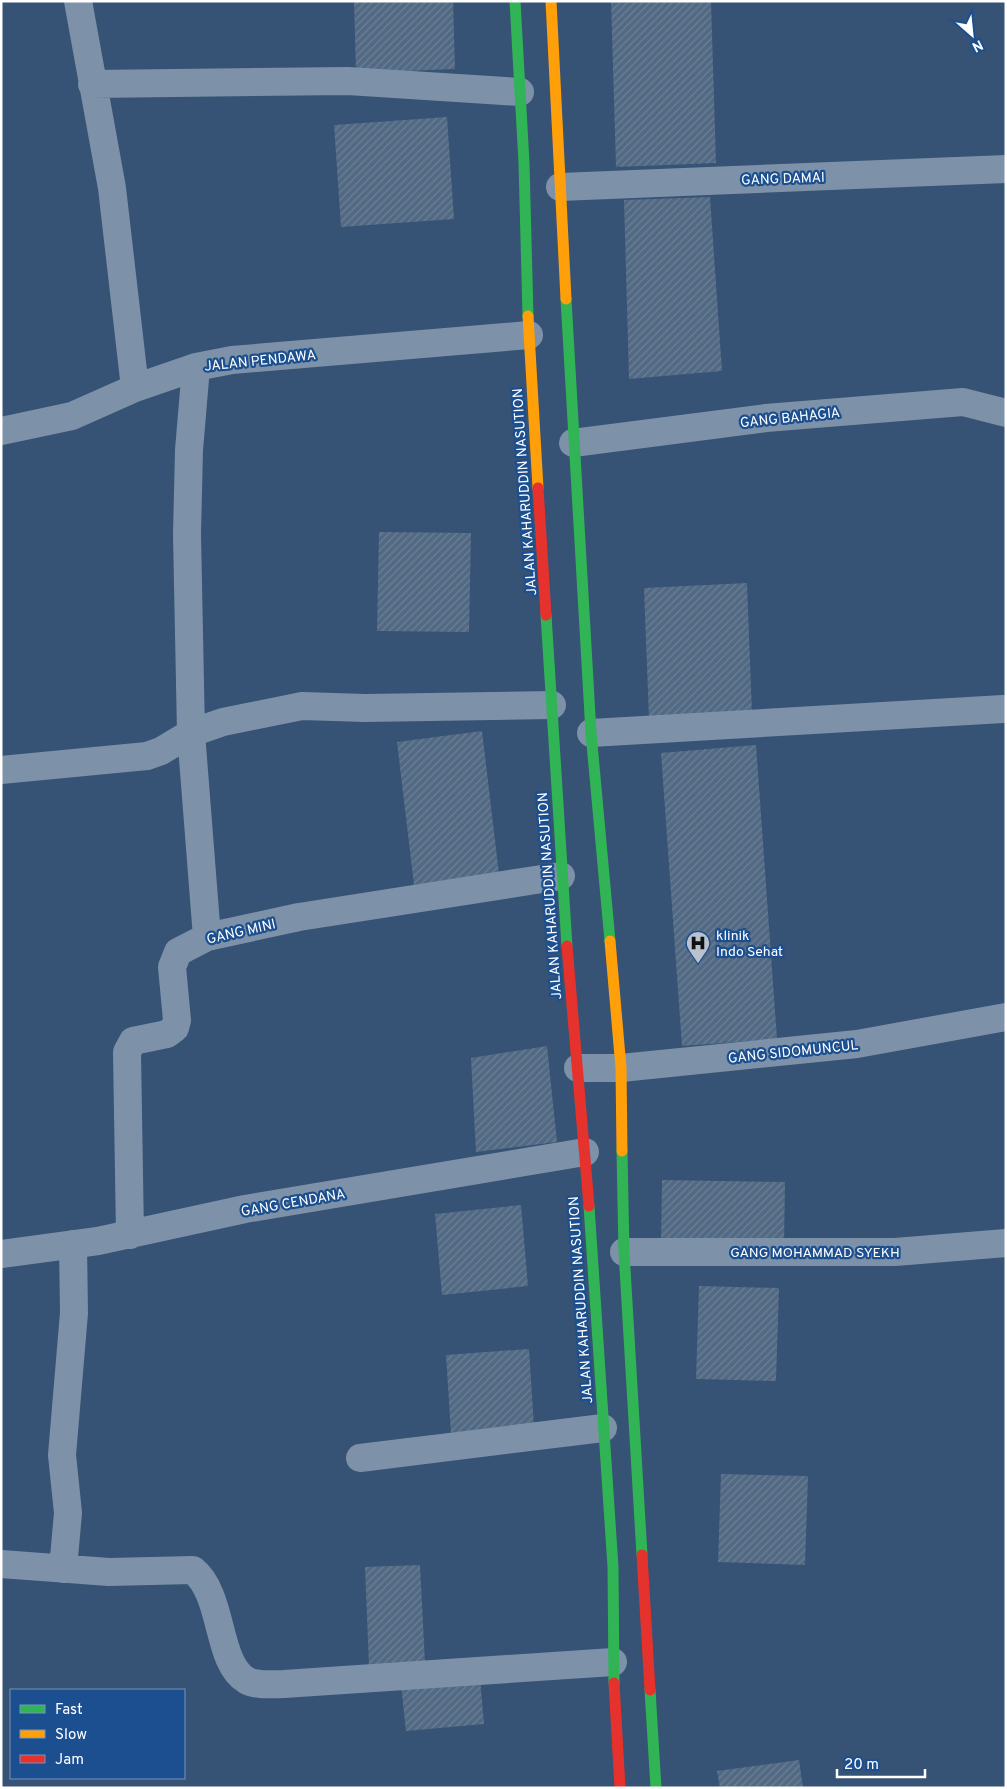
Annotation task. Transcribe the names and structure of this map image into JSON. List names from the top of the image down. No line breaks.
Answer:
{"streets":{"highway":["JALAN KAHARUDDIN NASUTION"],"street":["GANG DAMAI","JALAN PENDAWA","GANG BAHAGIA","GANG MINI","GANG SIDOMUNCUL","GANG CENDANA","GANG MOHAMMAD SYEKH"]},"crossings":[["JALAN PENDAWA","JALAN KAHARUDDIN NASUTION"],["JALAN KAHARUDDIN NASUTION","GANG MINI"],["JALAN KAHARUDDIN NASUTION","GANG SIDOMUNCUL"],["JALAN KAHARUDDIN NASUTION","GANG CENDANA"],["GANG MINI","GANG CENDANA"]],"places":{"hospital":["klinik Indo Sehat"]},"legend":["Fast","Slow","Jam"],"scale_bar":"20 m","north":"bottom right"}
